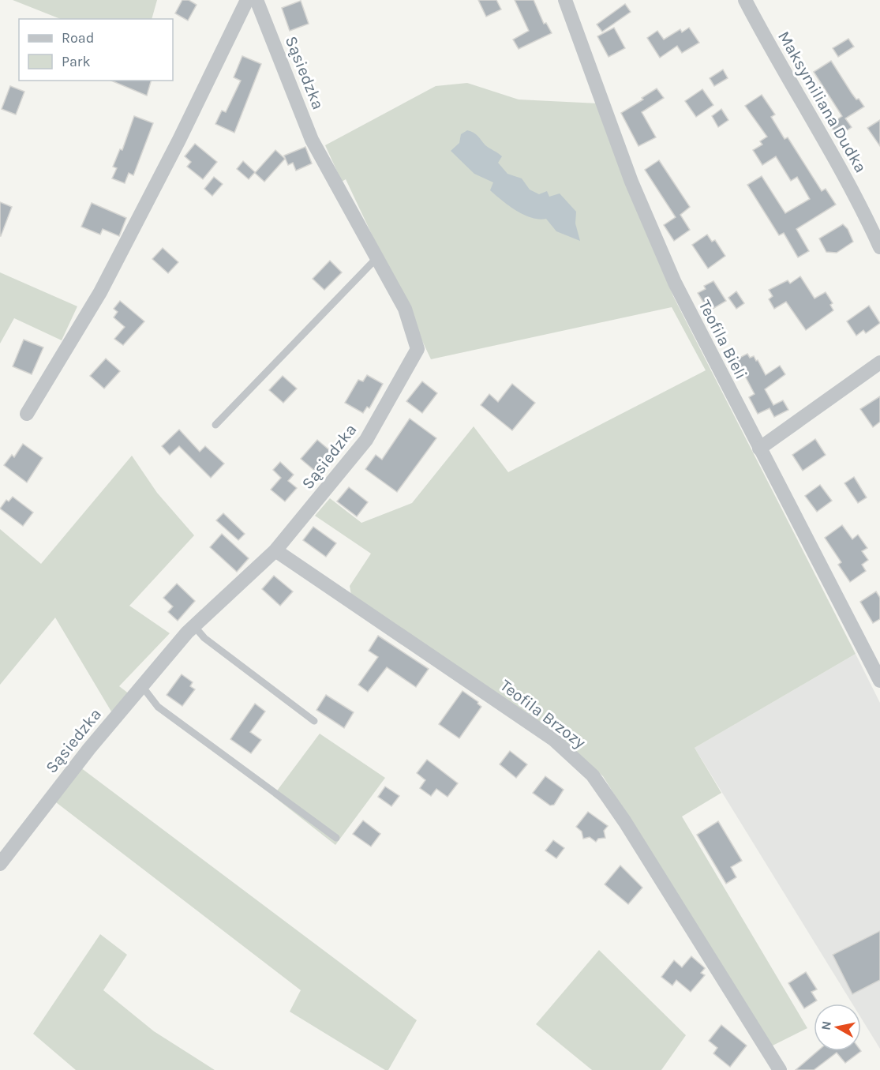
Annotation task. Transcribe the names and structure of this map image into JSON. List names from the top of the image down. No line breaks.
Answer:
{"streets":{"street":["Sąsiedzka","Maksymiliana Dudka","Teofila Bieli","Teofila Brzozy"]},"crossings":[["Sąsiedzka","Teofila Brzozy"]],"legend":["Road","Park"],"north":"left"}
